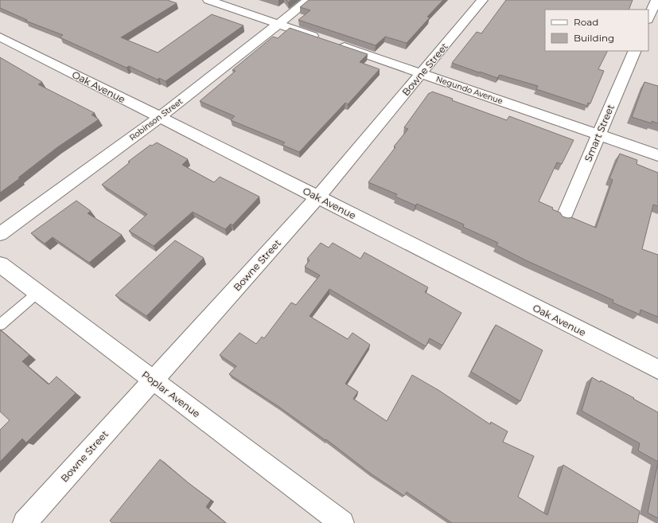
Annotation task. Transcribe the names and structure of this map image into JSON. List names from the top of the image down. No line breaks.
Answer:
{"streets":{"street":["Bowne Street","Oak Avenue","Negundo Avenue","Robinson Street","Smart Street","Poplar Avenue"]},"crossings":[["Bowne Street","Oak Avenue"],["Bowne Street","Negundo Avenue"],["Bowne Street","Poplar Avenue"],["Oak Avenue","Robinson Street"],["Negundo Avenue","Robinson Street"],["Negundo Avenue","Smart Street"]],"legend":["Road","Building"]}
